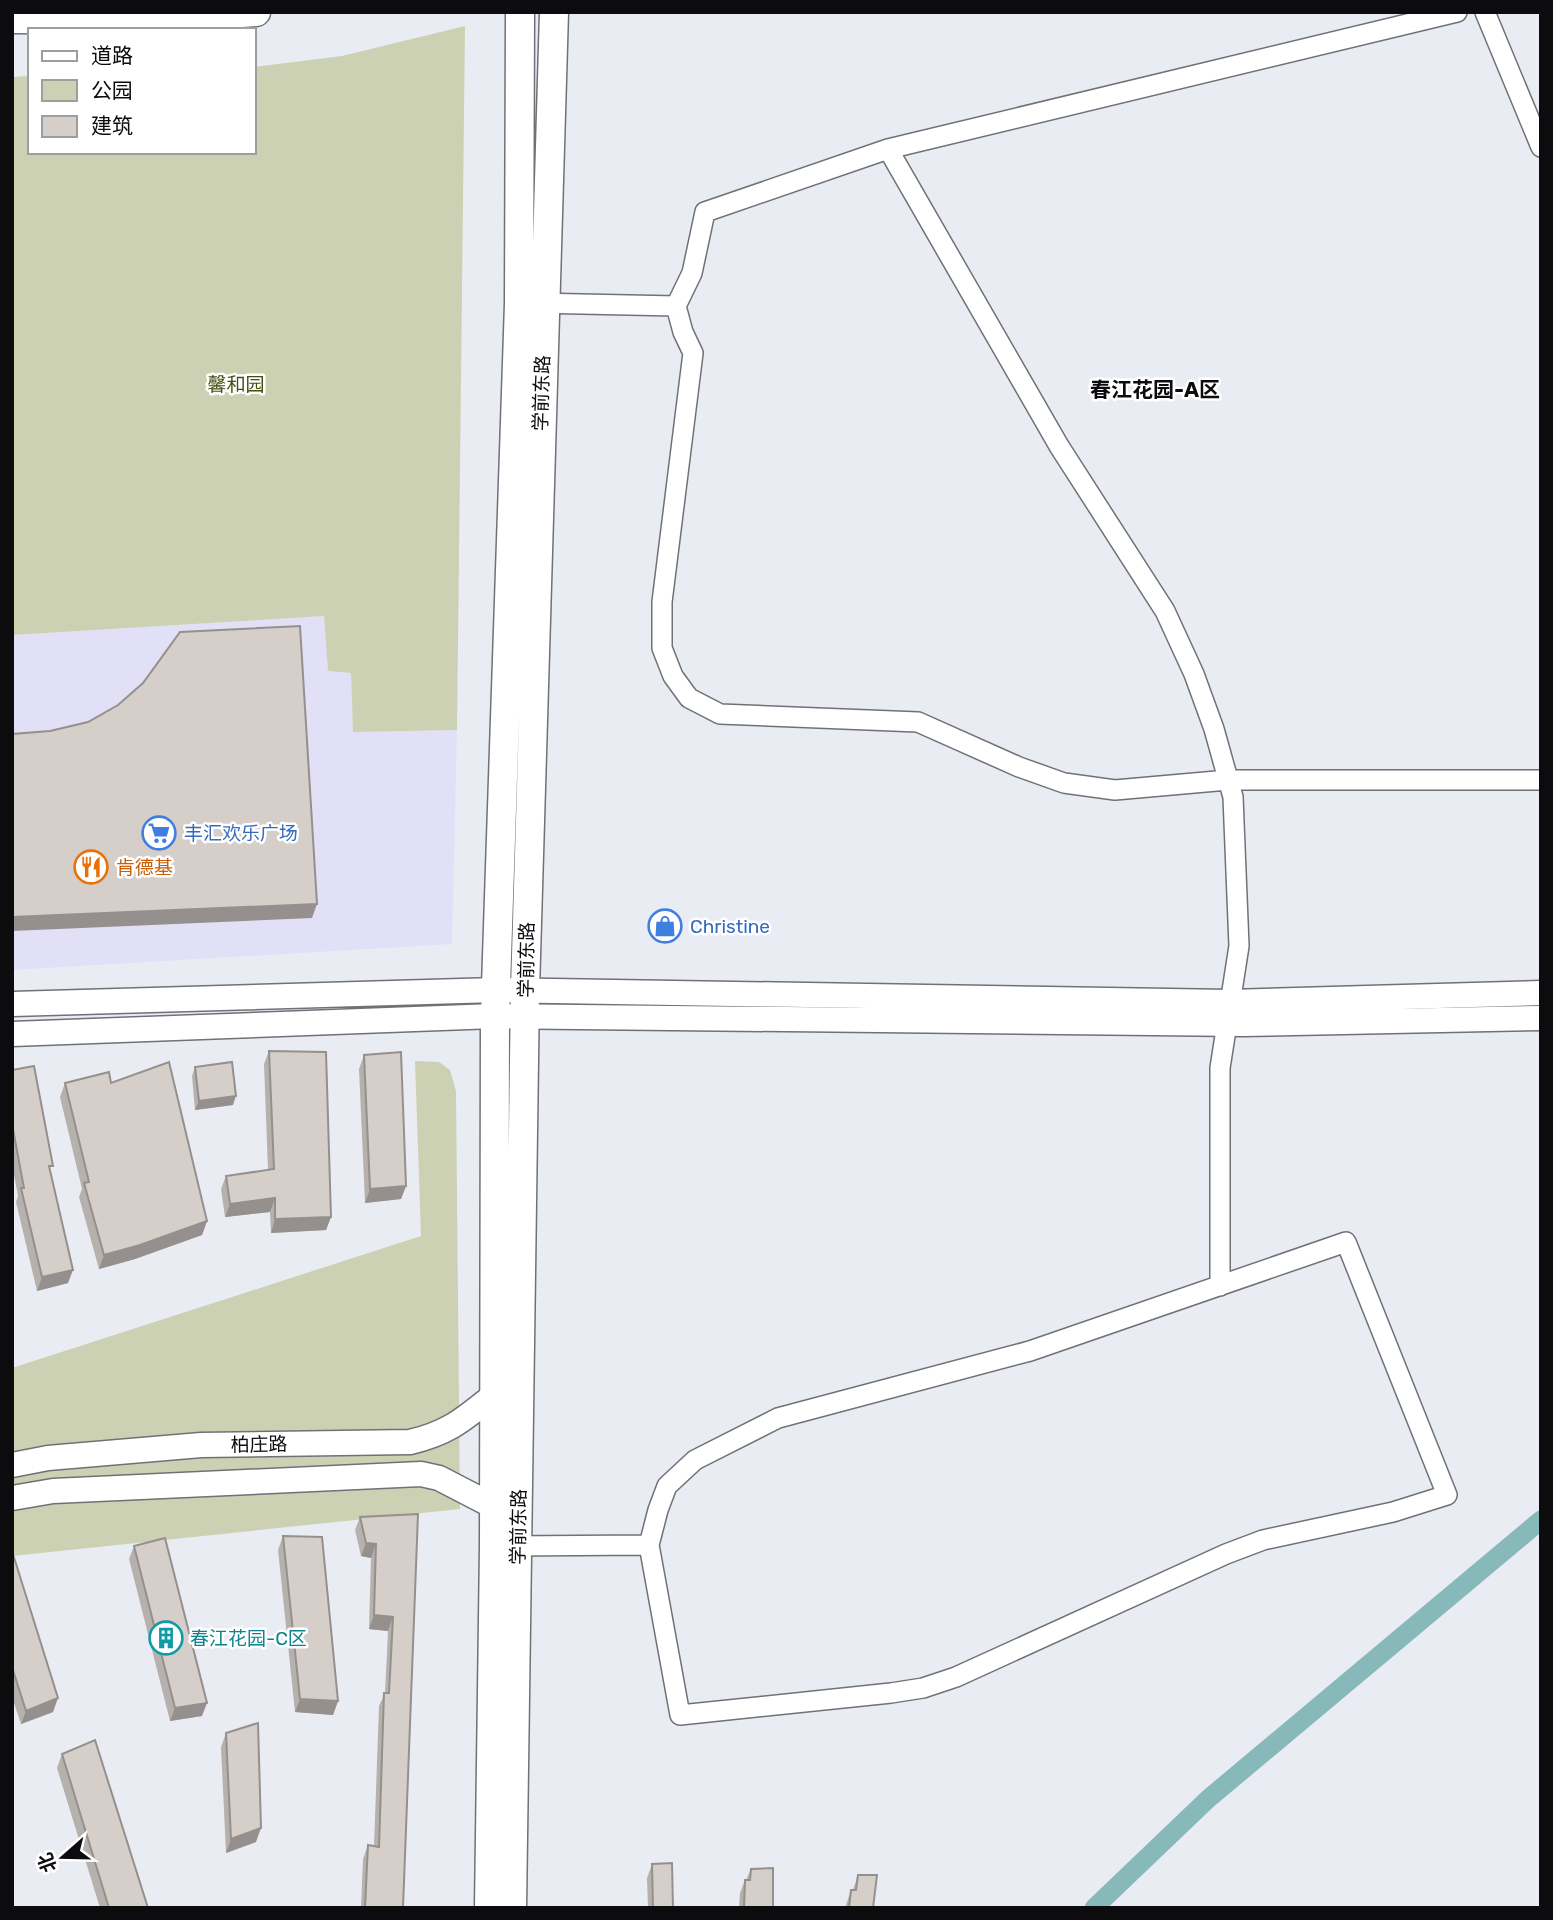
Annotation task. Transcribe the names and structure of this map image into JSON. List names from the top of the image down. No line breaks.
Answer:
{"streets":{"main road":["学前东路"],"street":["柏庄路"]},"crossings":[["学前东路","柏庄路"]],"districts":["春江花园-A区"],"parks":["馨和园"],"places":{"supermarket":["丰汇欢乐广场"],"restaurant":["肯德基"],"shop":["Christine"],"building":["春江花园-C区"]},"legend":["道路","公园","建筑"],"north":"left"}
